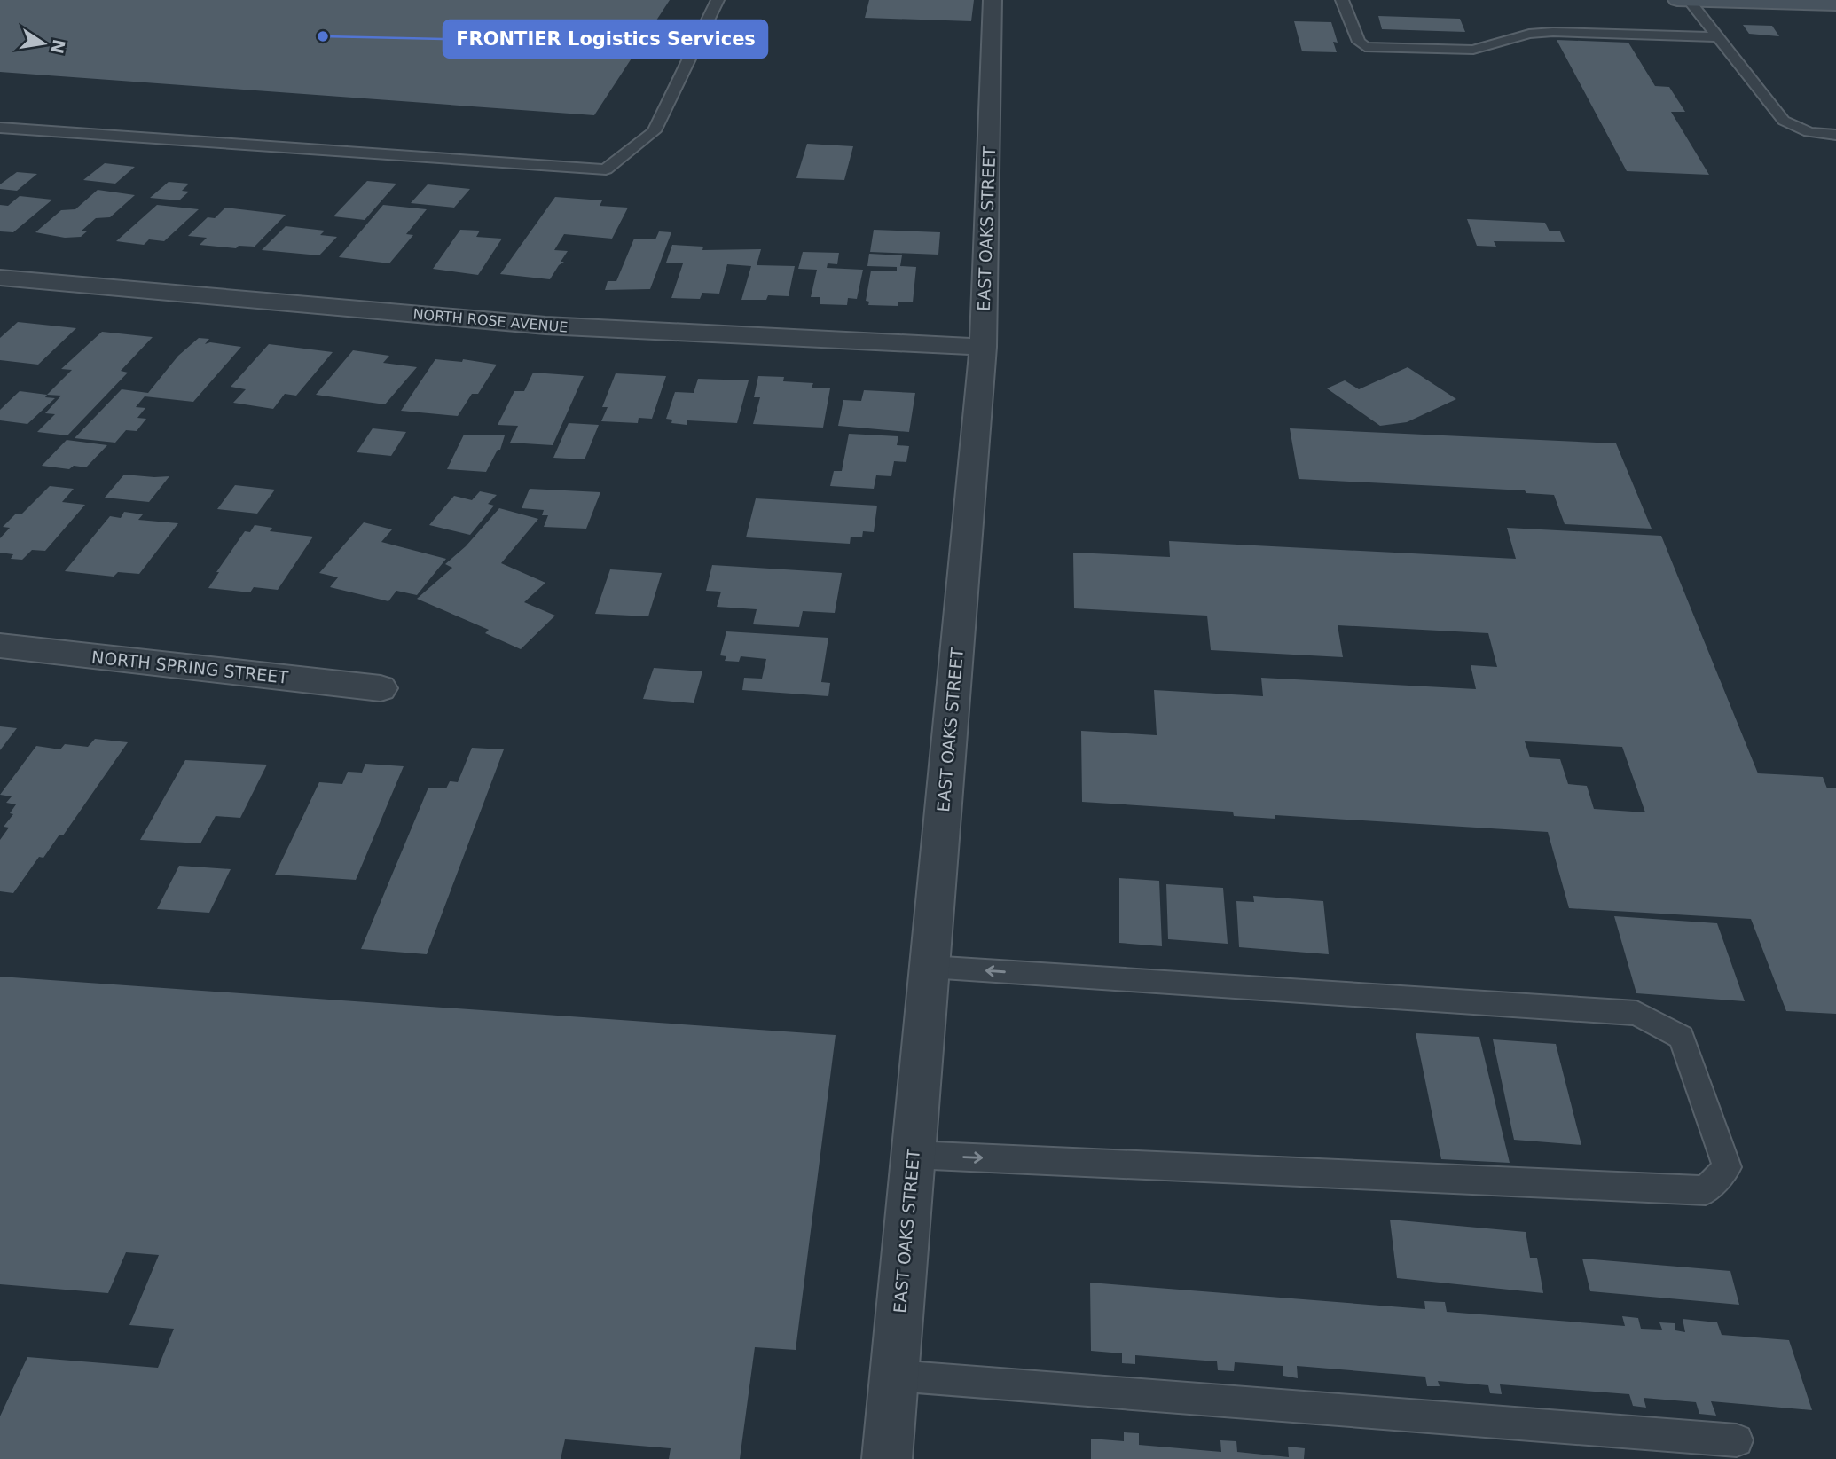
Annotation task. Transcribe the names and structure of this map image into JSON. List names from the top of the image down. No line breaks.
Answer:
{"streets":{"street":["EAST OAKS STREET","NORTH ROSE AVENUE","NORTH SPRING STREET"]},"crossings":[["EAST OAKS STREET","NORTH ROSE AVENUE"]],"places":["FRONTIER Logistics Services"],"north":"right"}
